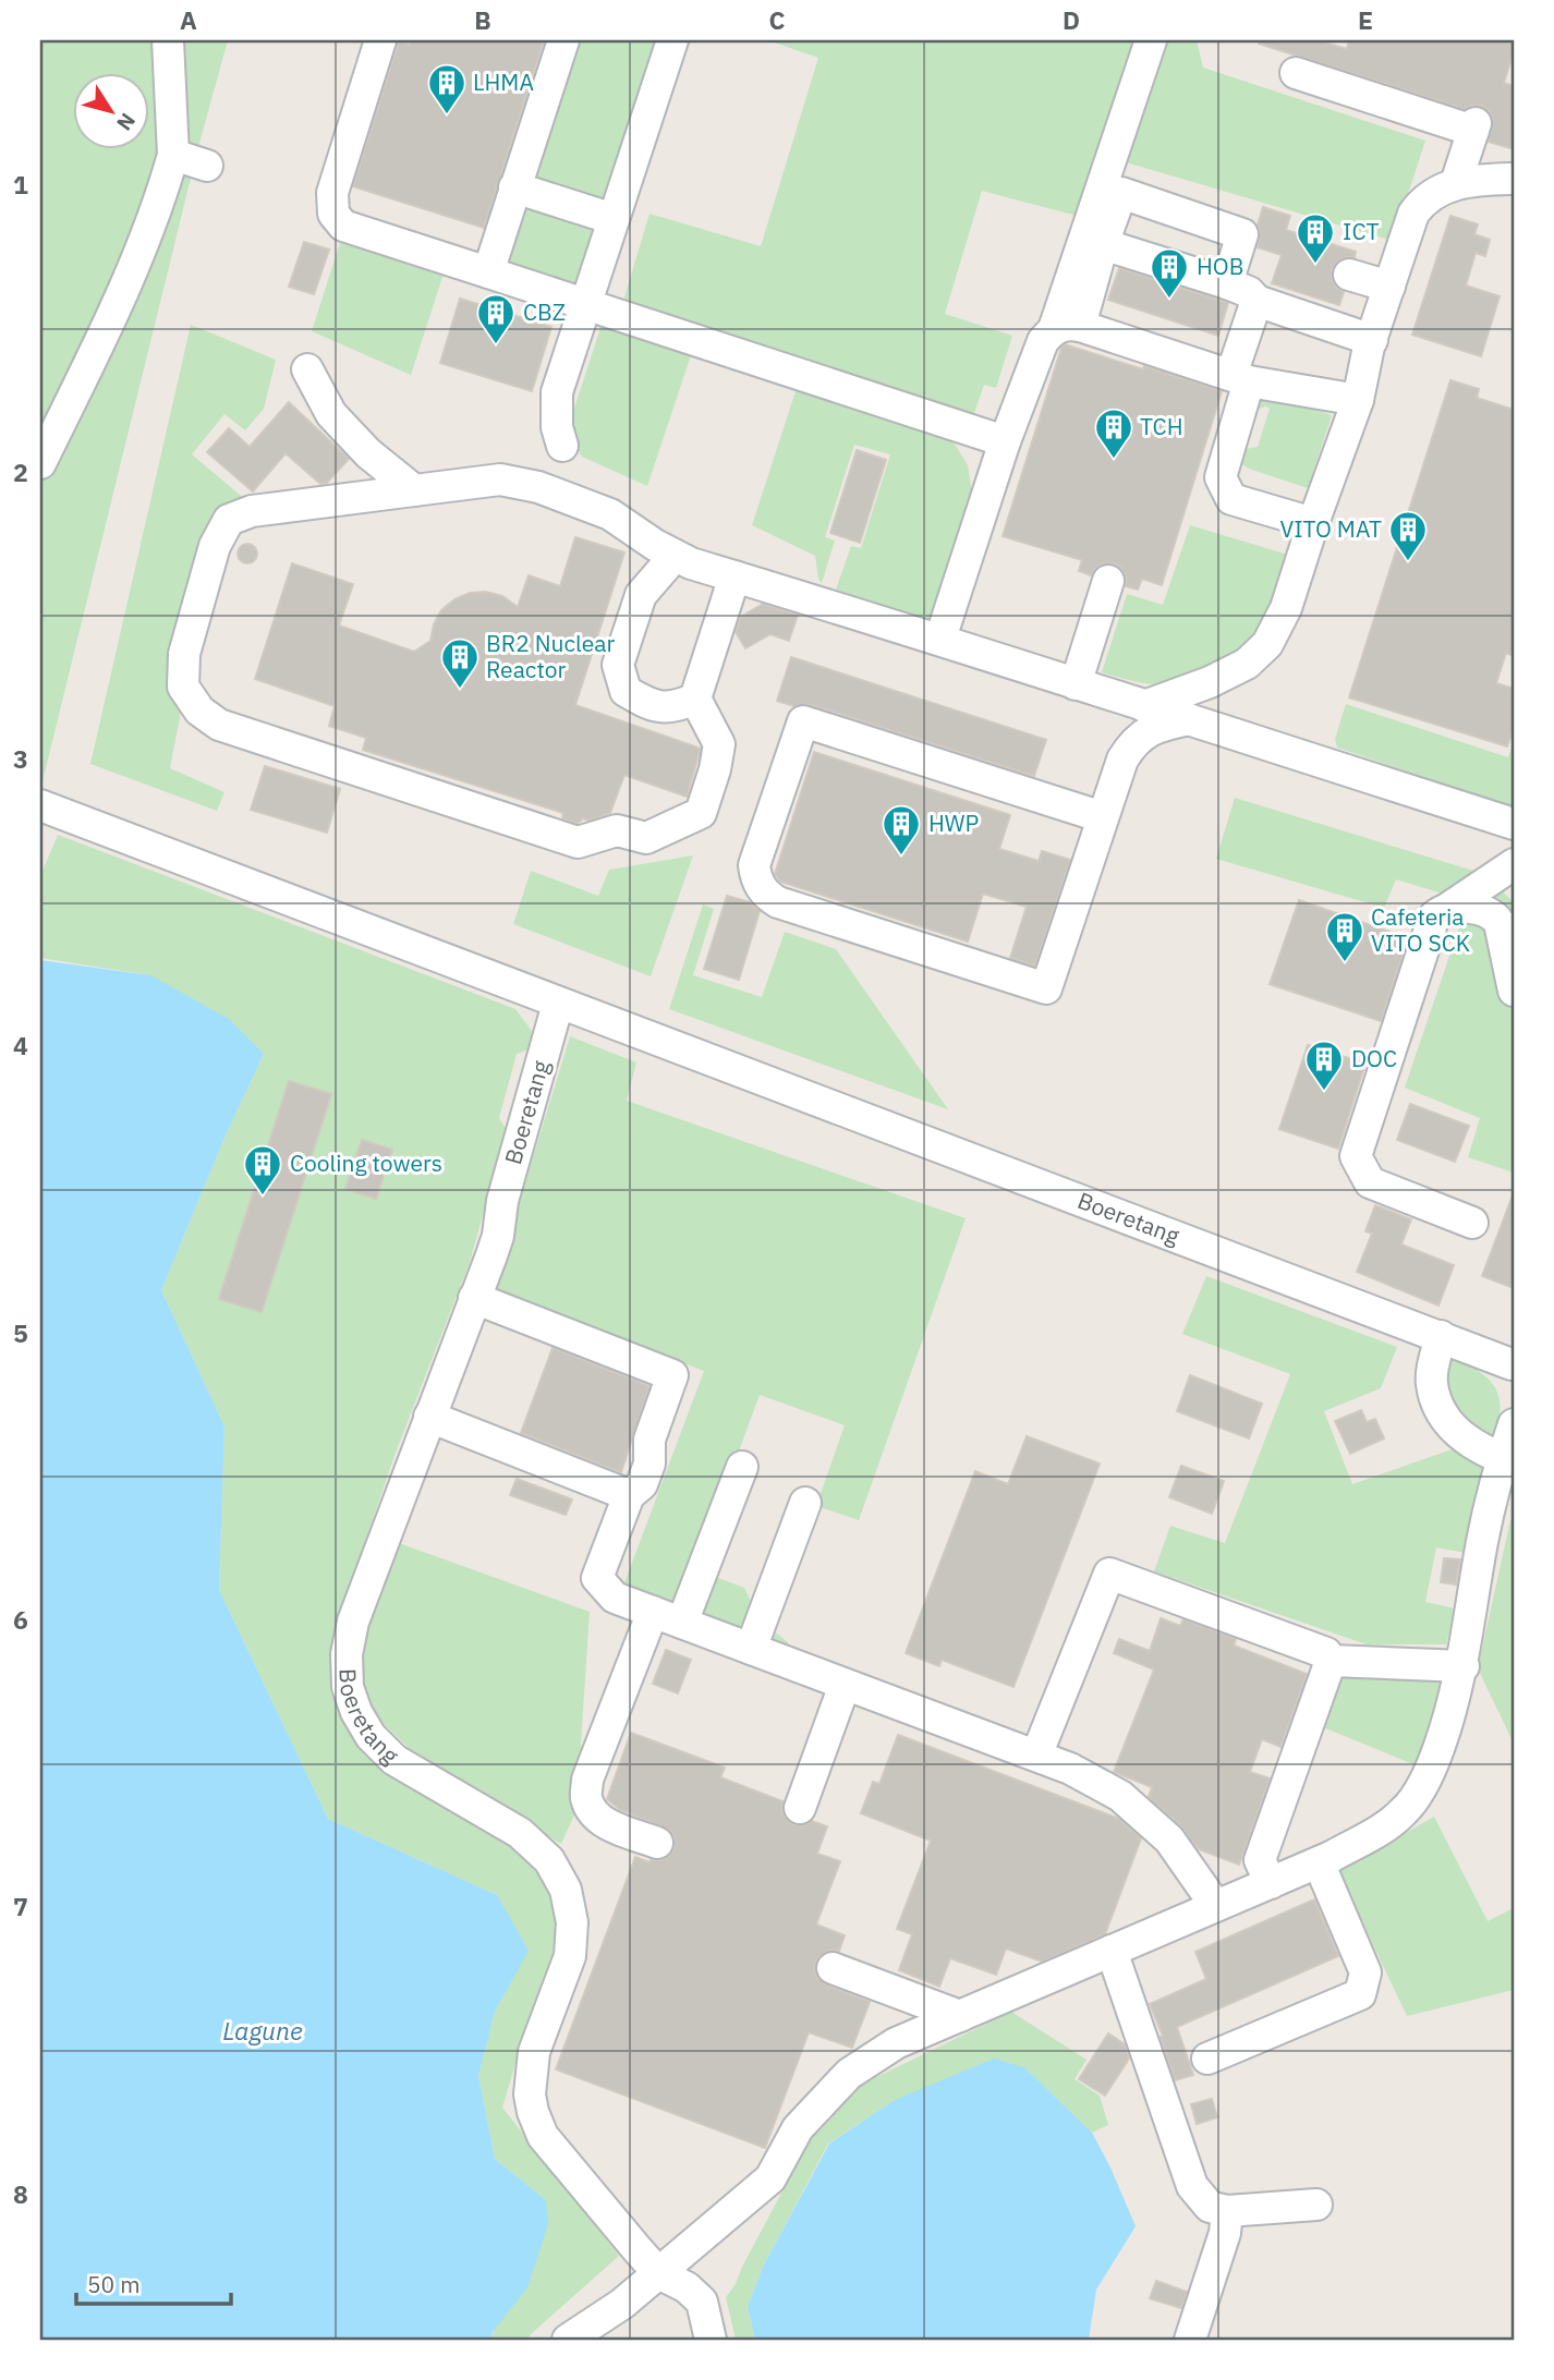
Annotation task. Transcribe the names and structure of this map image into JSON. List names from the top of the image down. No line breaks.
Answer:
{"streets":{"street":["Boeretang"]},"water":["Lagune"],"places":{"building":["LHMA","ICT","HOB","CBZ","TCH","VITO MAT","BR2 Nuclear Reactor","HWP","Cafeteria VITO SCK","DOC","Cooling towers"]},"scale_bar":"50 m","north":"bottom right","grid":{"columns":["A","B","C","D","E"],"rows":["1","2","3","4","5","6","7","8"]}}
